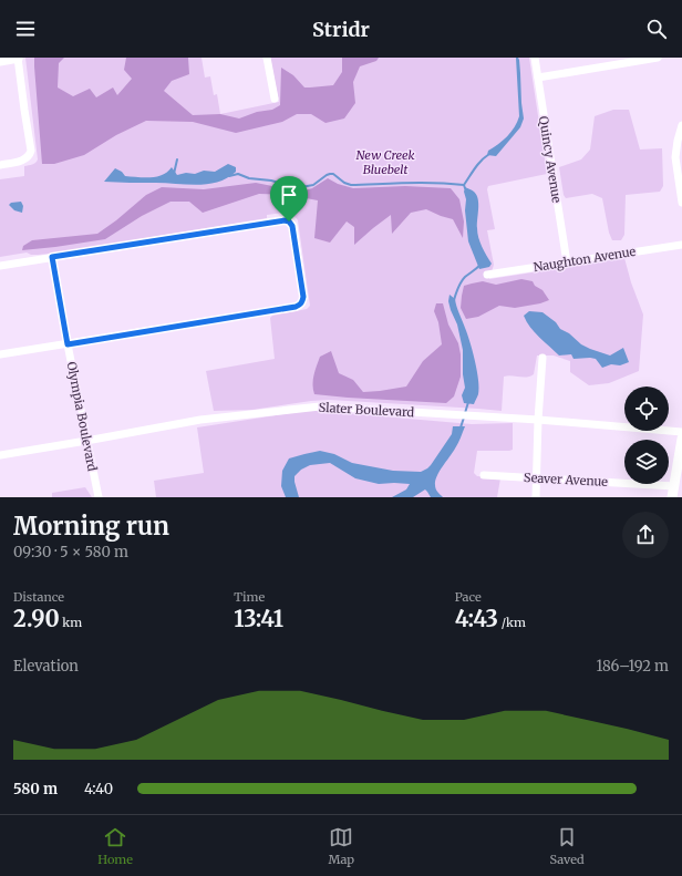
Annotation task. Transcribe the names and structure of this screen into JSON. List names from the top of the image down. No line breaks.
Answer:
{"streets":{"street":["Quincy Avenue","Naughton Avenue","Slater Boulevard","Olympia Boulevard","Seaver Avenue"]},"crossings":[["Quincy Avenue","Naughton Avenue"],["Slater Boulevard","Olympia Boulevard"]],"parks":["New Creek Bluebelt"],"page":{"header":"Stridr","heading":["Morning run","09:30 · 5 × 580 m"],"stats":[["Distance","2.90 km"],["Time","13:41"],["Pace","4:43 /km"]],"chart":["Elevation","186–192 m"],"list":[{"name":"580 m","note":"4:40"}],"tabs":["Home","Map","Saved"]}}
